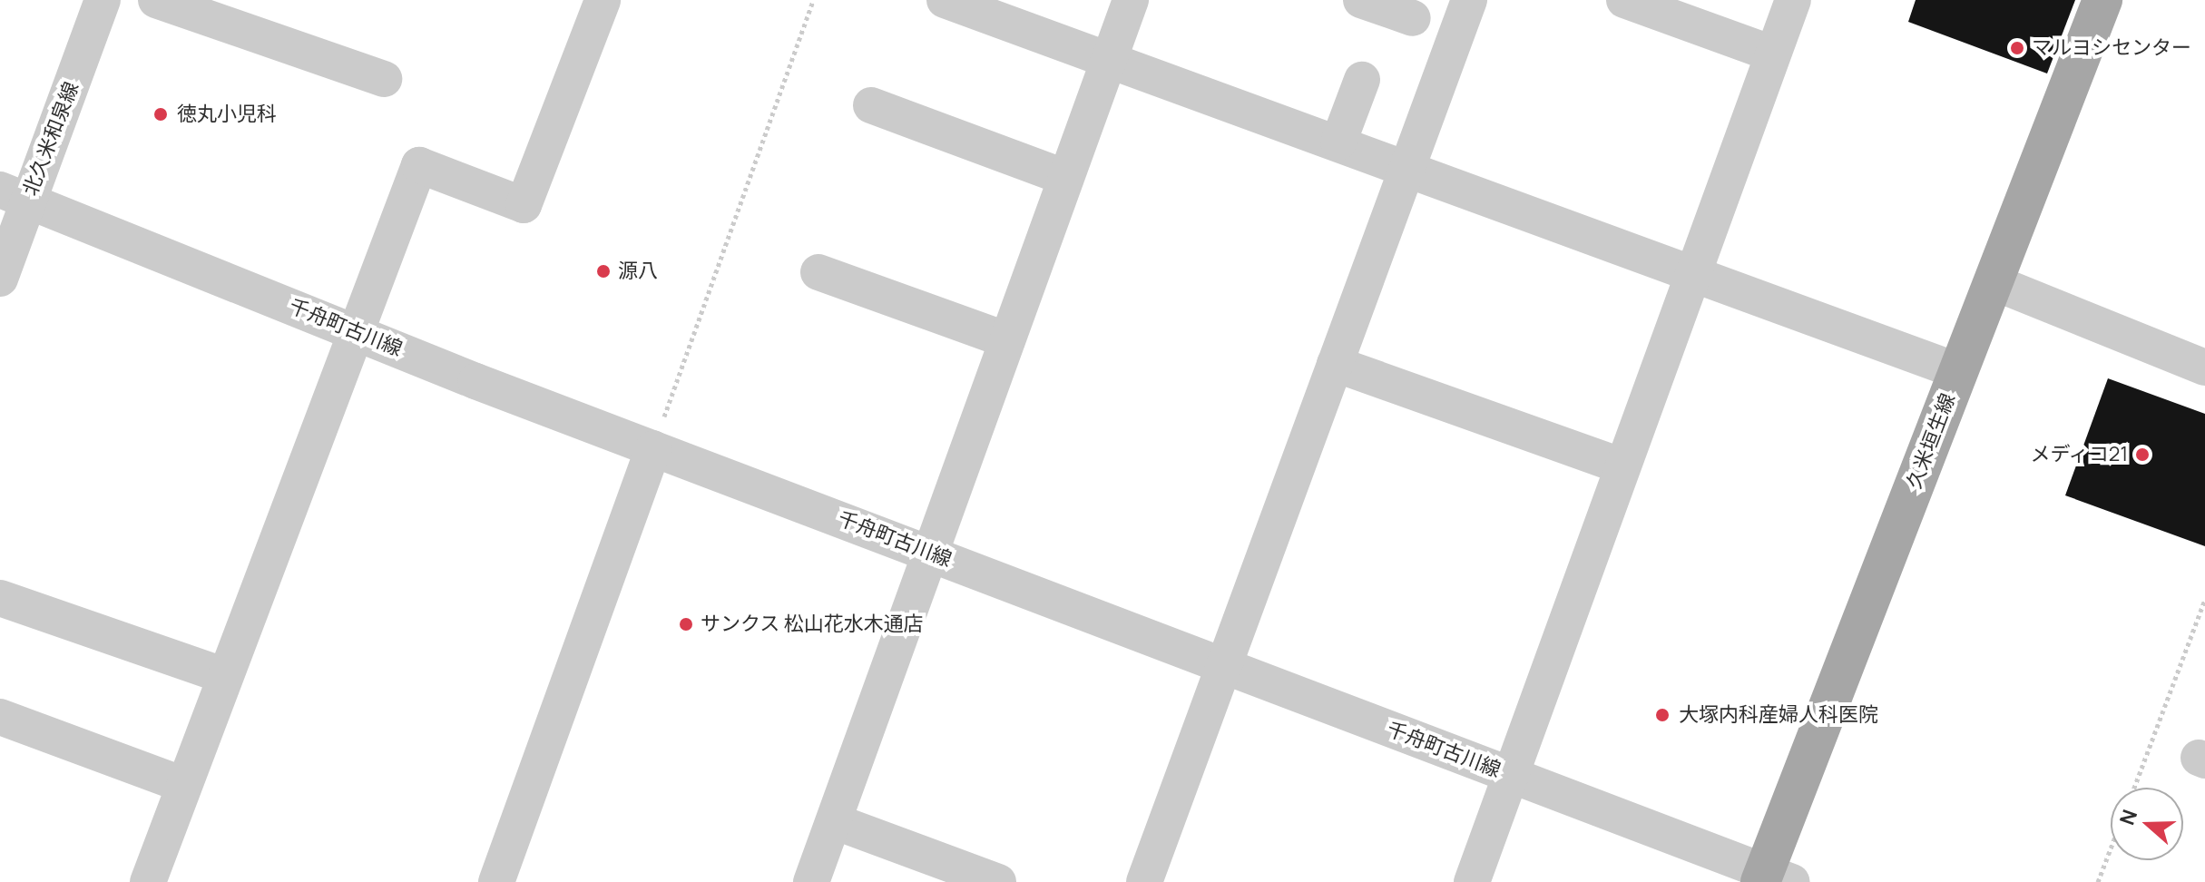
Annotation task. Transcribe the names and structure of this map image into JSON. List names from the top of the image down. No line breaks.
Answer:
{"streets":{"main road":["久米垣生線"],"street":["北久米和泉線","千舟町古川線"]},"crossings":[["北久米和泉線","千舟町古川線"],["千舟町古川線","久米垣生線"]],"places":["マルヨシセンター","徳丸小児科","源八","メディコ21","サンクス 松山花水木通店","大塚内科産婦人科医院"],"north":"left"}
